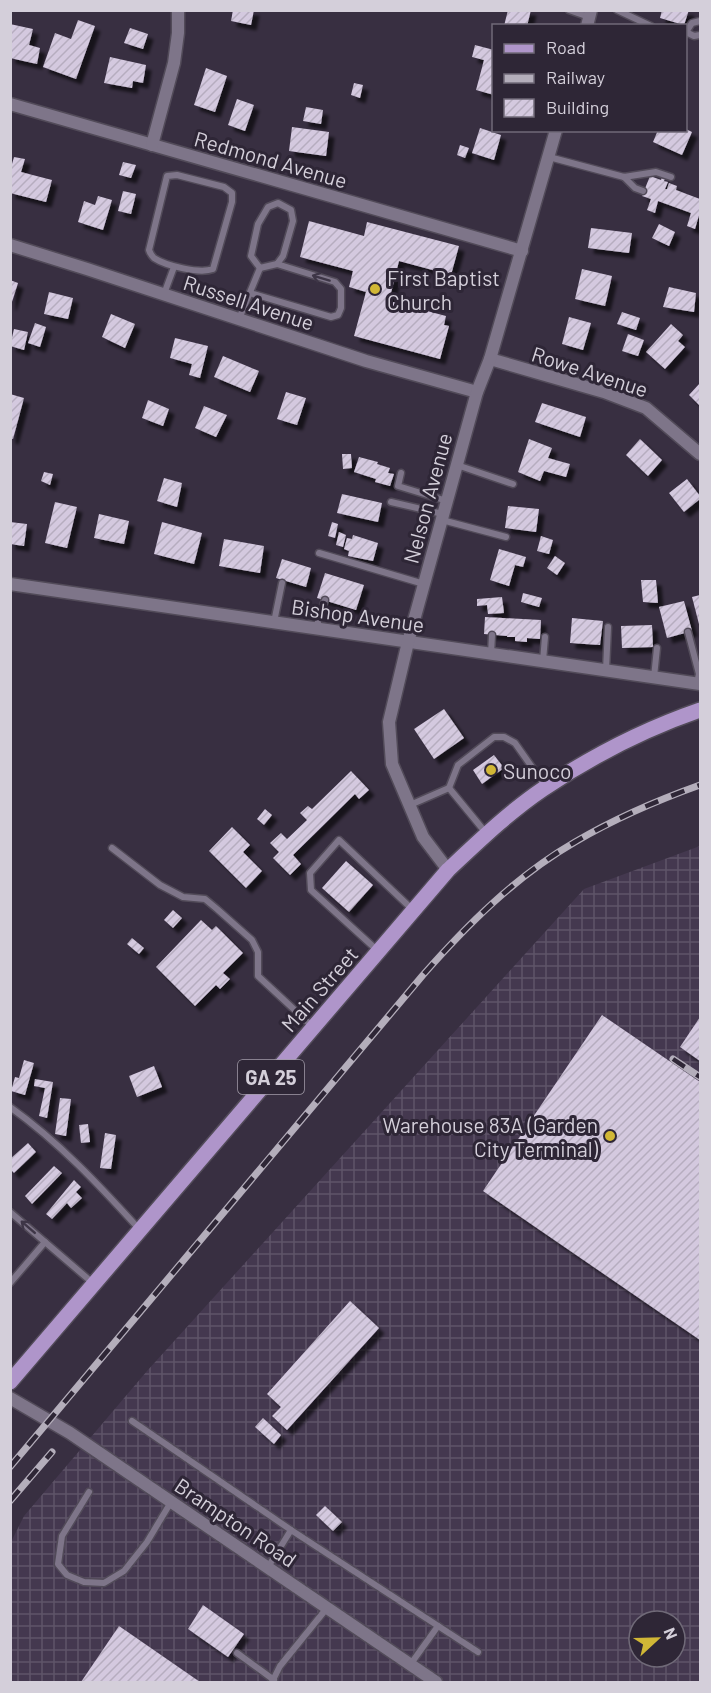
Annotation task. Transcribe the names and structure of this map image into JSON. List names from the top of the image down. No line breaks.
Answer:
{"streets":{"main road":["Main Street","GA 25"],"street":["Redmond Avenue","Russell Avenue","Rowe Avenue","Nelson Avenue","Bishop Avenue","Brampton Road"]},"crossings":[["Redmond Avenue","Nelson Avenue"],["Russell Avenue","Nelson Avenue"],["Rowe Avenue","Nelson Avenue"],["Nelson Avenue","Bishop Avenue"],["Nelson Avenue","Main Street"]],"places":["First Baptist Church","Sunoco","Warehouse 83A (Garden City Terminal)"],"legend":["Road","Railway","Building"],"north":"right"}
